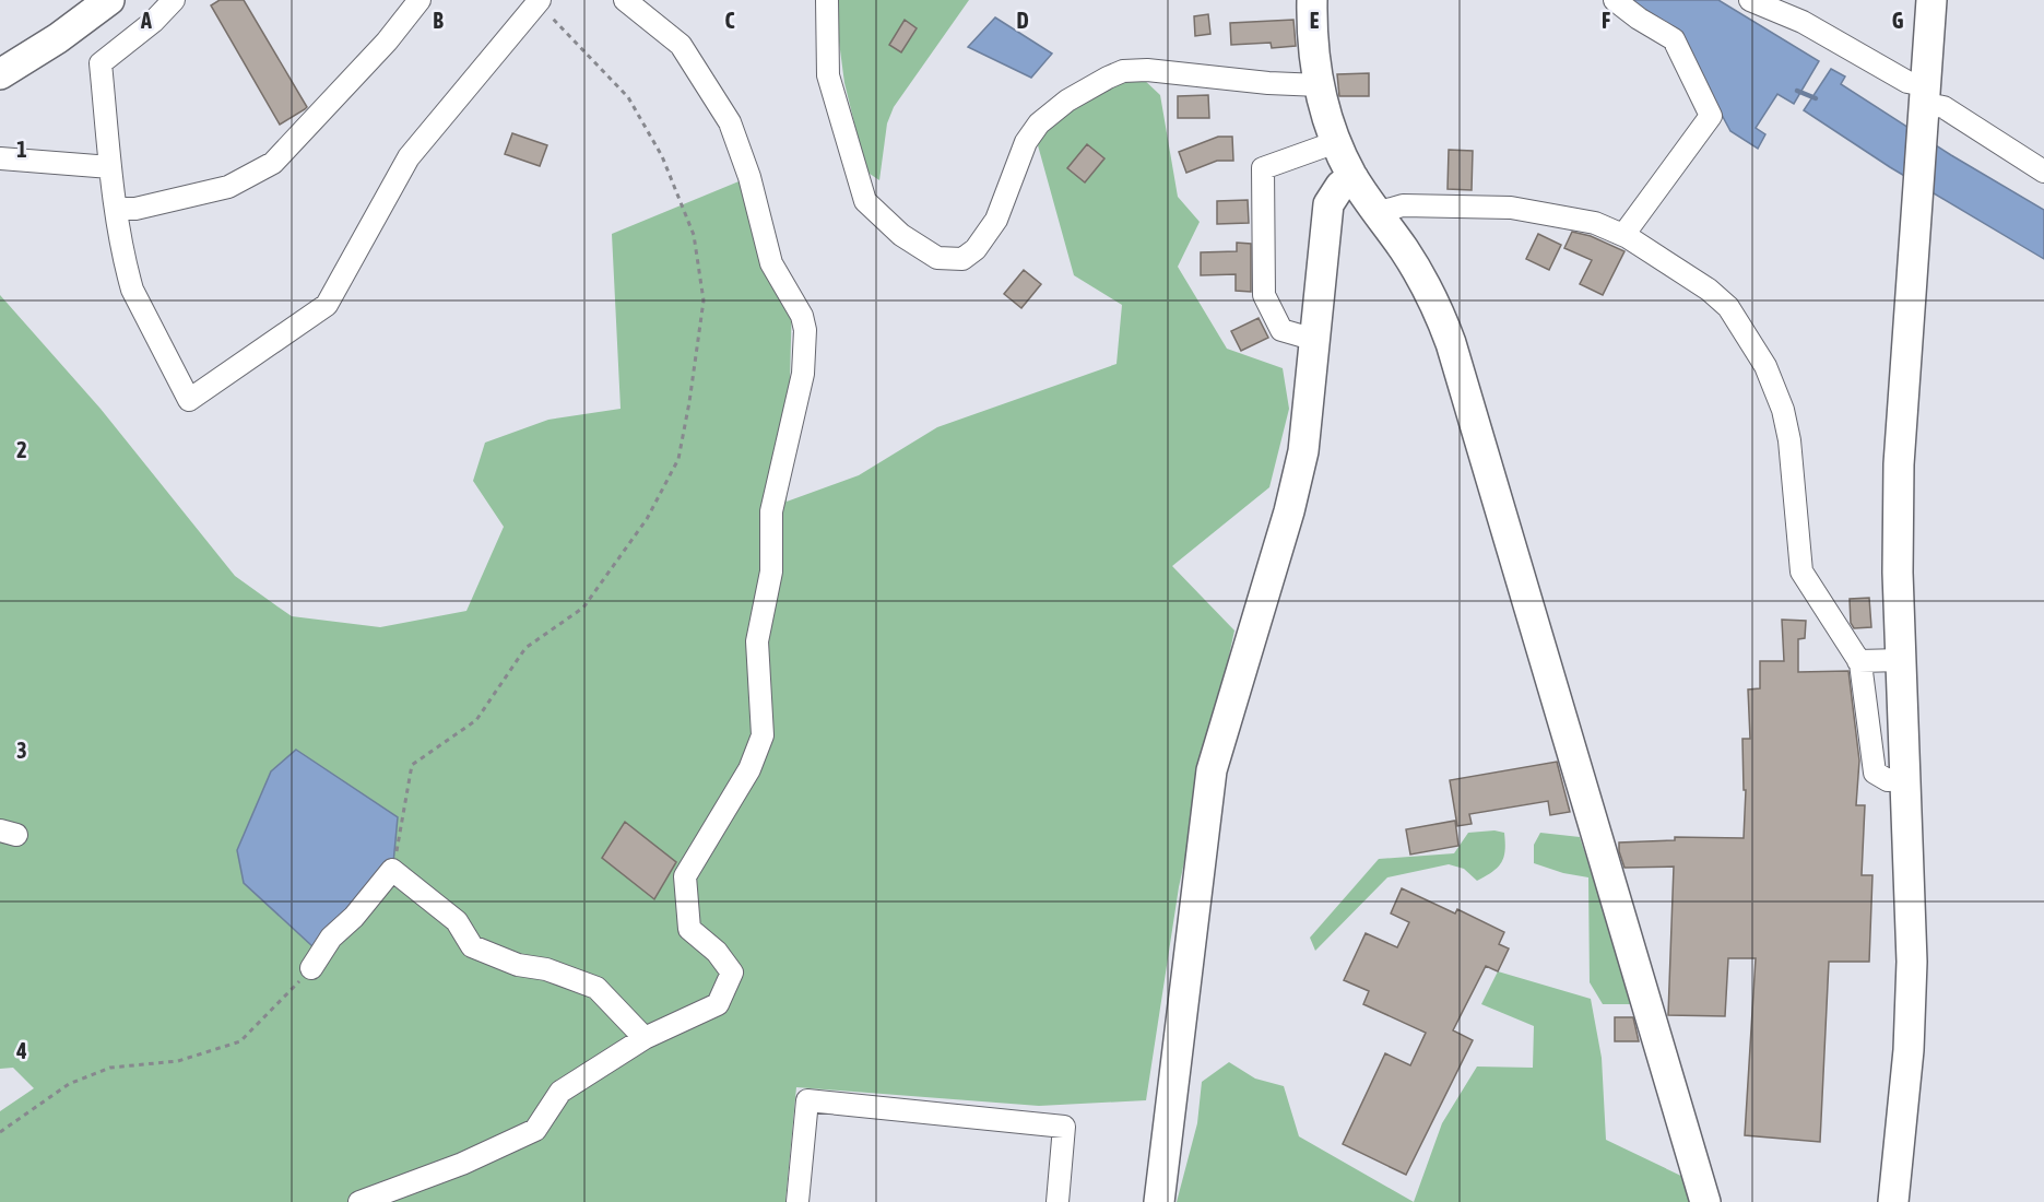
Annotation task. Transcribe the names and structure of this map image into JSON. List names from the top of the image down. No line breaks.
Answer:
{"grid":{"columns":["A","B","C","D","E","F","G"],"rows":["1","2","3","4"]}}
